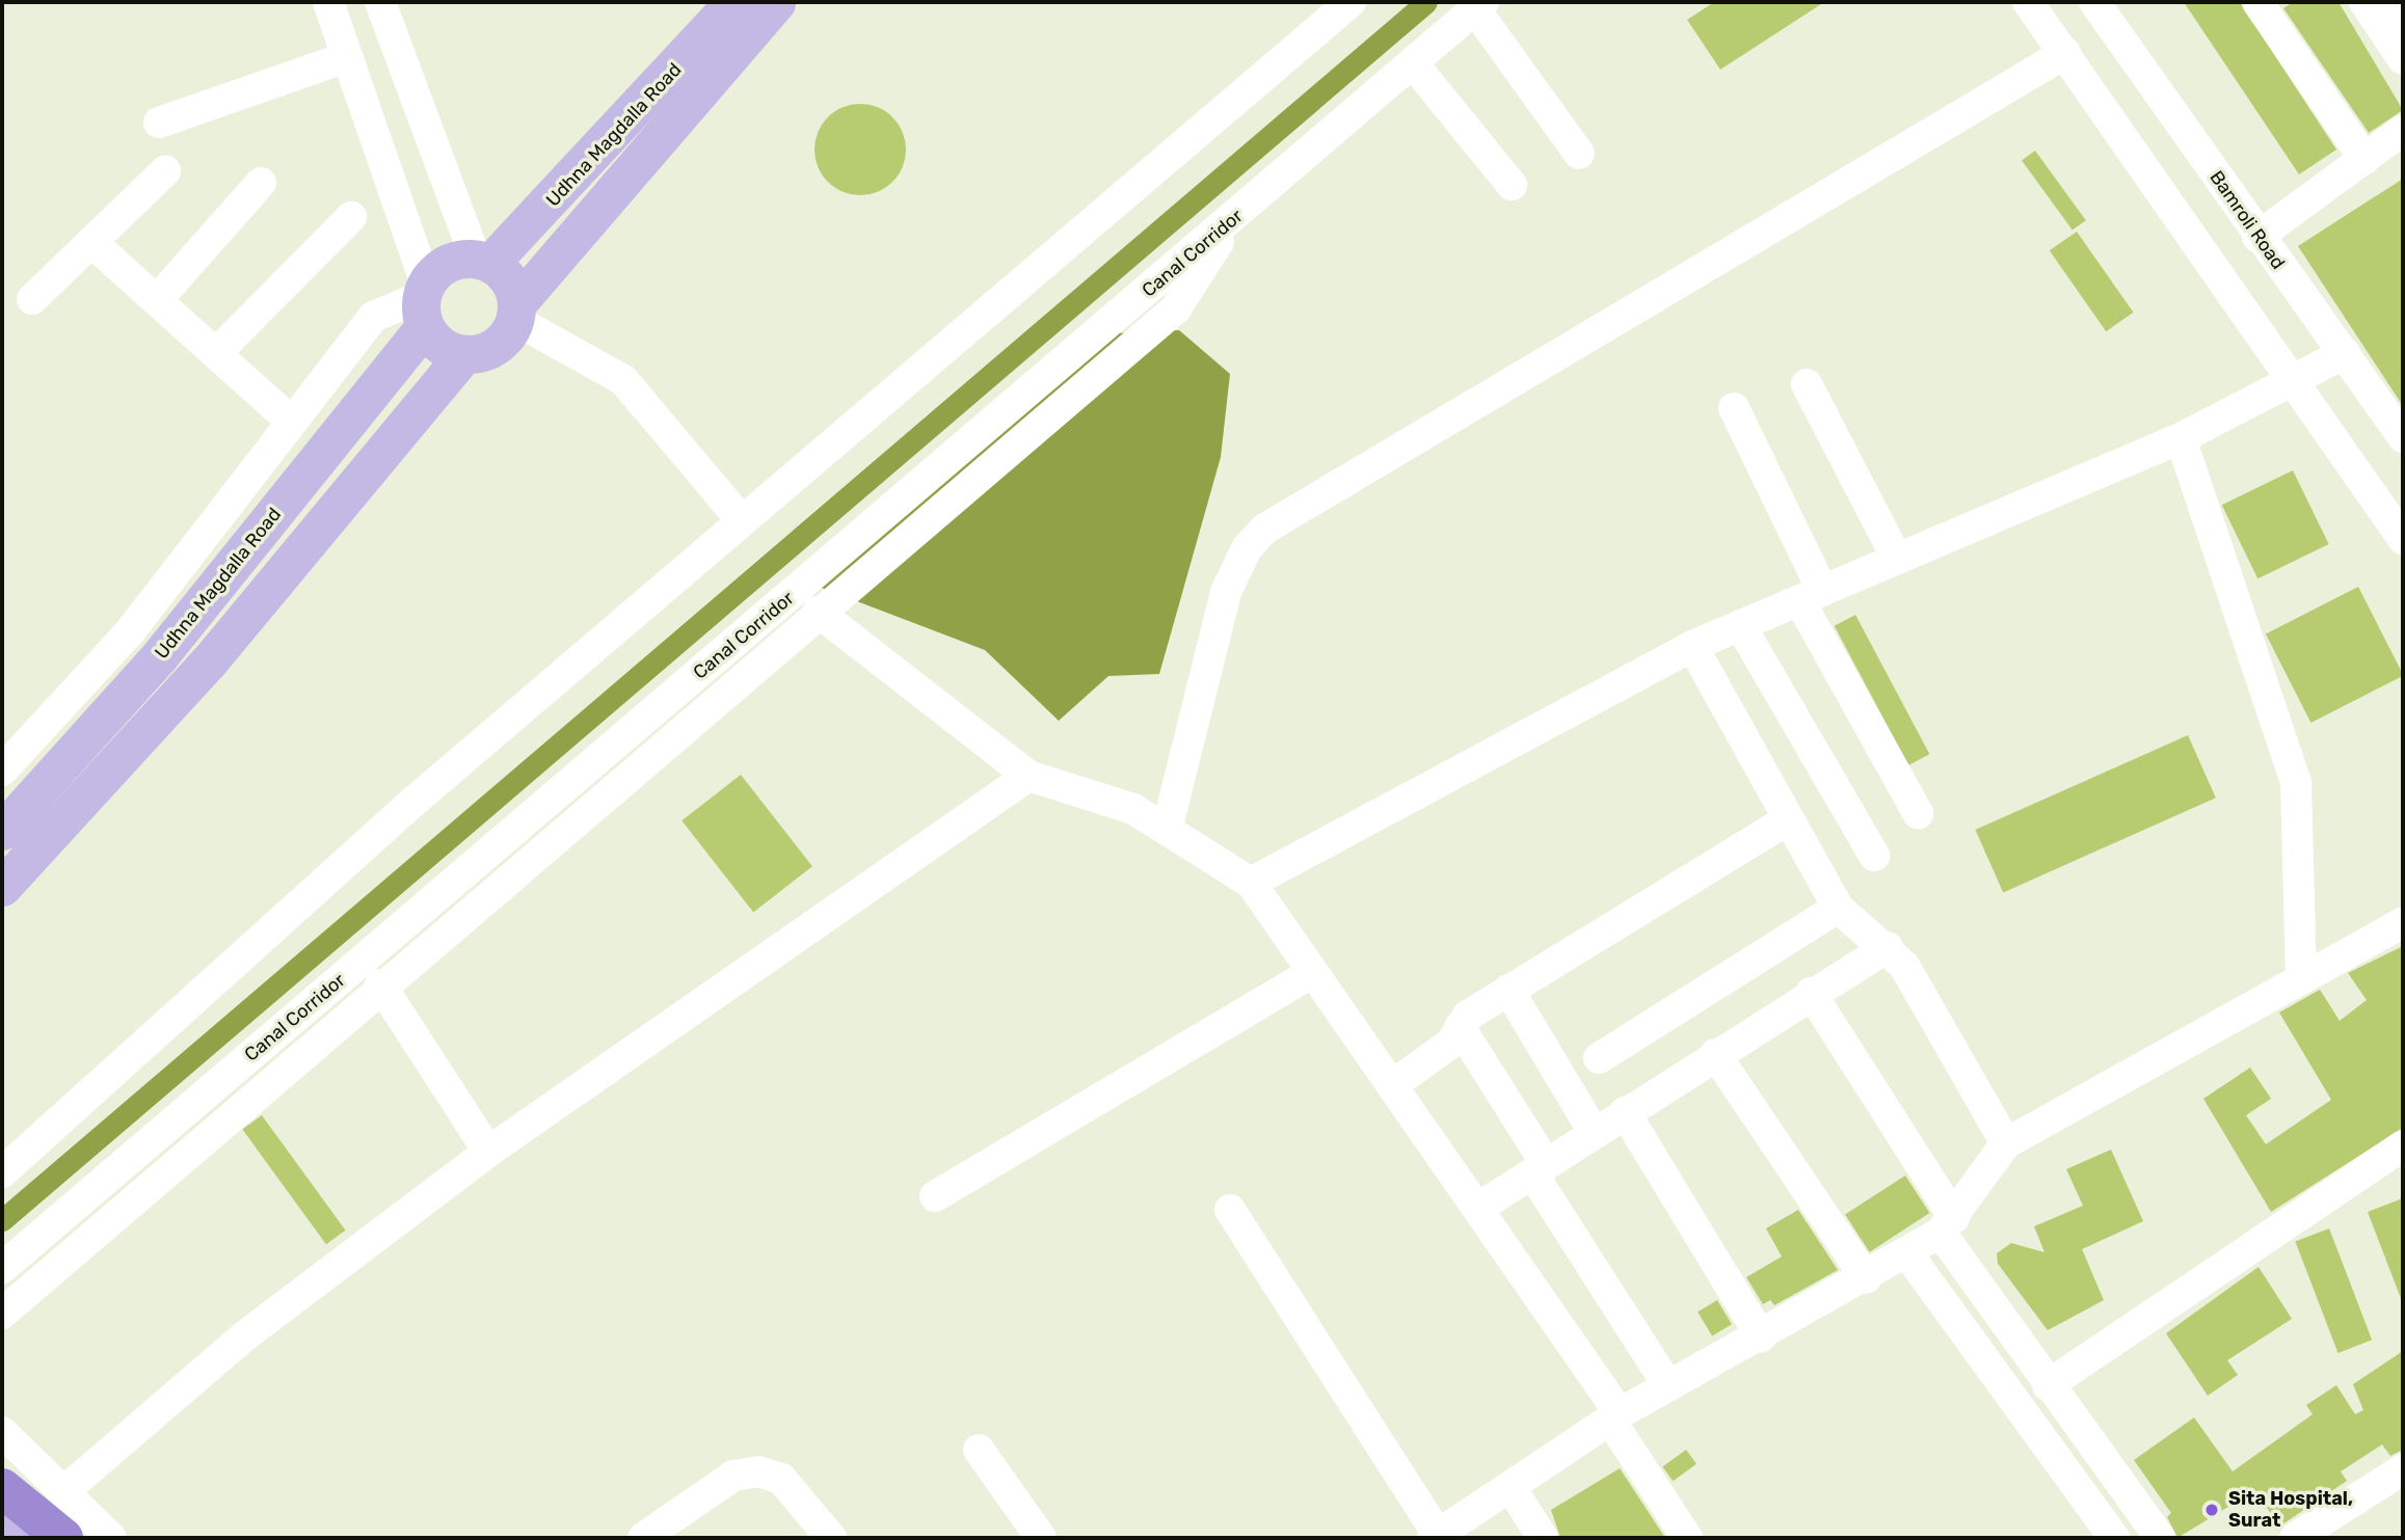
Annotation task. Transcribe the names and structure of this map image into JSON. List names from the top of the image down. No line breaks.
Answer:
{"streets":{"main road":["Udhna Magdalla Road"],"street":["Bamroli Road","Canal Corridor"]},"places":["Sita Hospital, Surat"]}
